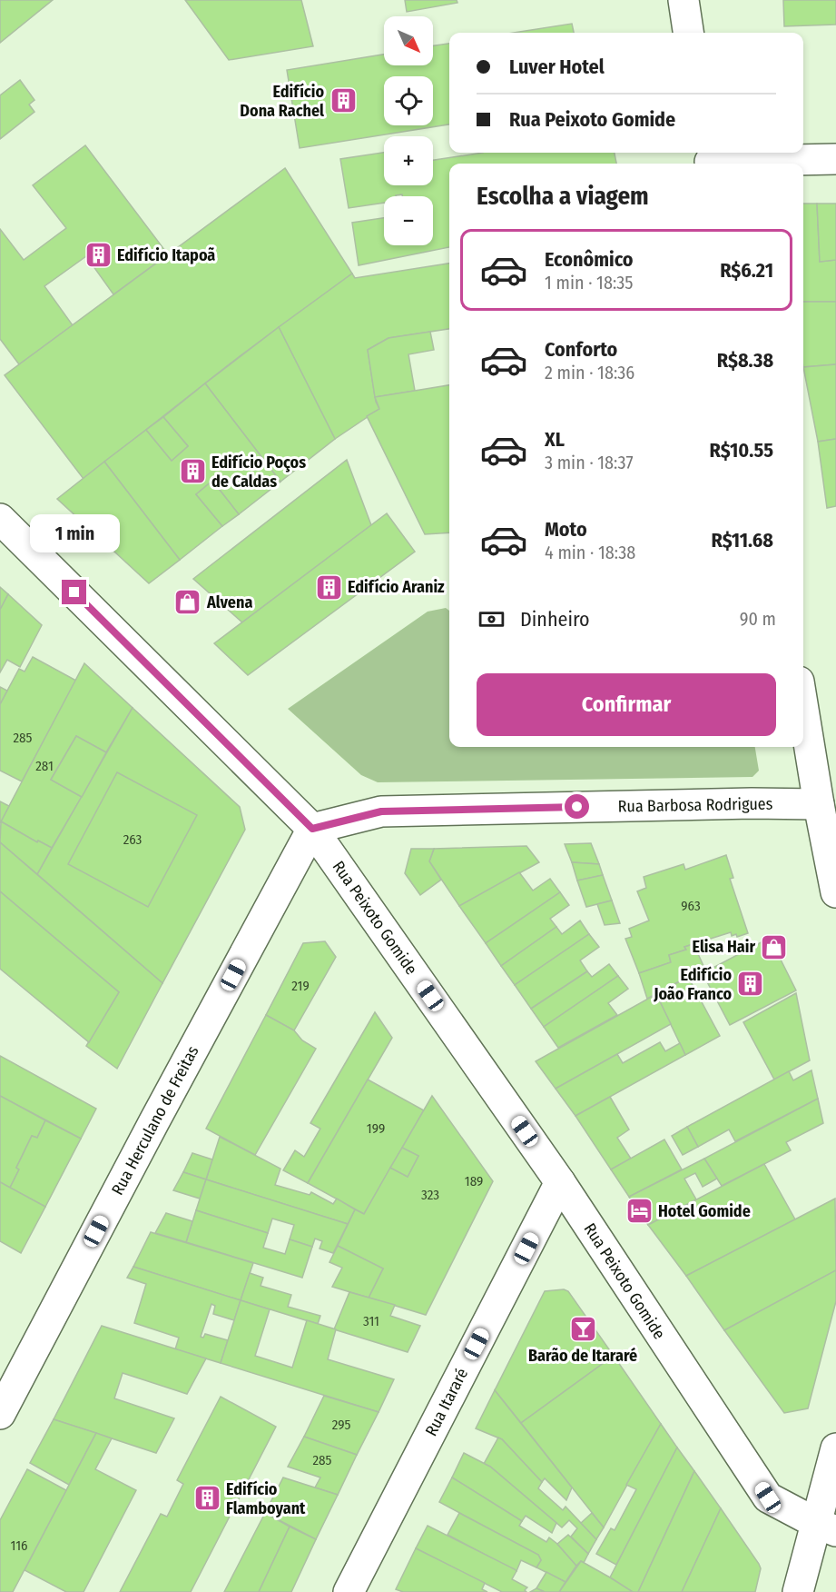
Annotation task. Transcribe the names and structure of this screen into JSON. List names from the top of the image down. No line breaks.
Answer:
{"streets":{"street":["Rua Barbosa Rodrigues","Rua Peixoto Gomide","Rua Herculano de Freitas","Rua Itararé"]},"crossings":[["Rua Barbosa Rodrigues","Rua Peixoto Gomide"],["Rua Barbosa Rodrigues","Rua Herculano de Freitas"],["Rua Peixoto Gomide","Rua Herculano de Freitas"],["Rua Peixoto Gomide","Rua Itararé"]],"places":{"building":["Edifício Dona Rachel","Edifício Itapoã","Edifício Poços de Caldas","Edifício Araniz","Edifício João Franco","Edifício Flamboyant"],"shop":["Alvena","Elisa Hair"],"hotel":["Hotel Gomide"],"bar":["Barão de Itararé"]},"house_numbers":["285","281","263","963","219","199","189","323","311","295","285","116"],"north":"bottom right","page":{"map_buttons":["+","−"],"banner":["Luver Hotel","Rua Peixoto Gomide"],"heading":"Escolha a viagem","list":[{"name":"Econômico","note":"1 min · 18:35","value":"R$6.21"},{"name":"Conforto","note":"2 min · 18:36","value":"R$8.38"},{"name":"XL","note":"3 min · 18:37","value":"R$10.55"},{"name":"Moto","note":"4 min · 18:38","value":"R$11.68"}],"bubble":"1 min","pay":["Dinheiro","90 m"],"buttons":"Confirmar"}}
